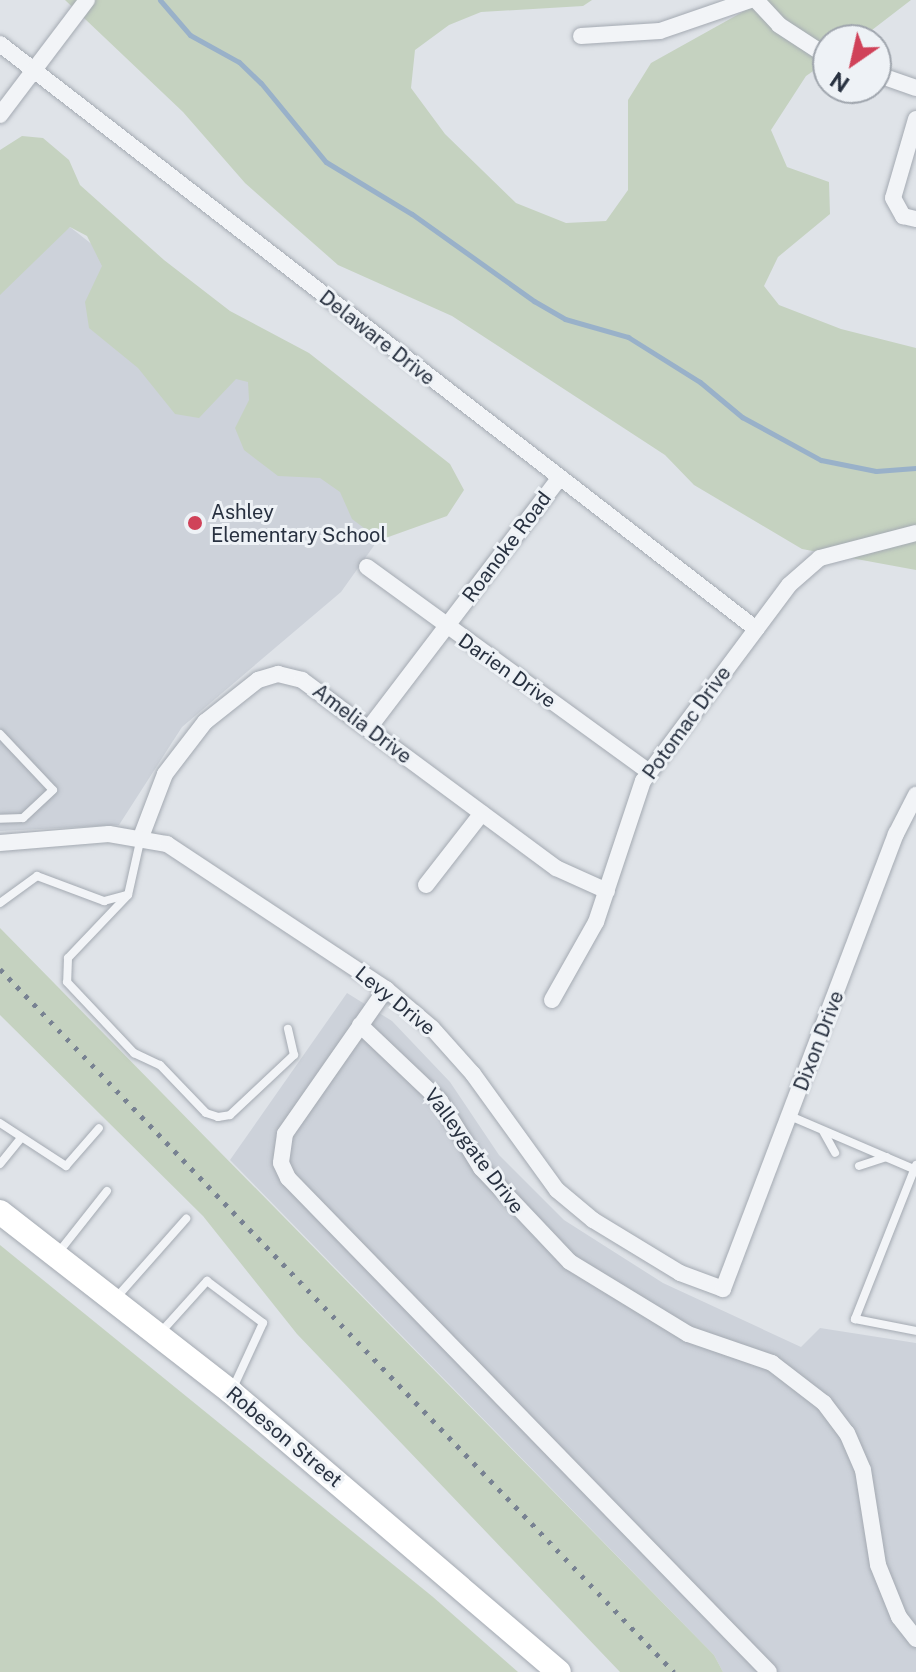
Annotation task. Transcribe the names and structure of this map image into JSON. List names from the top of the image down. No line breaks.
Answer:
{"streets":{"main road":["Robeson Street"],"street":["Delaware Drive","Roanoke Road","Darien Drive","Potomac Drive","Amelia Drive","Levy Drive","Dixon Drive","Valleygate Drive"]},"crossings":[["Delaware Drive","Roanoke Road"],["Delaware Drive","Potomac Drive"],["Roanoke Road","Darien Drive"],["Roanoke Road","Amelia Drive"],["Darien Drive","Potomac Drive"],["Potomac Drive","Amelia Drive"],["Amelia Drive","Levy Drive"],["Levy Drive","Dixon Drive"]],"places":["Ashley Elementary School"],"north":"bottom left"}
